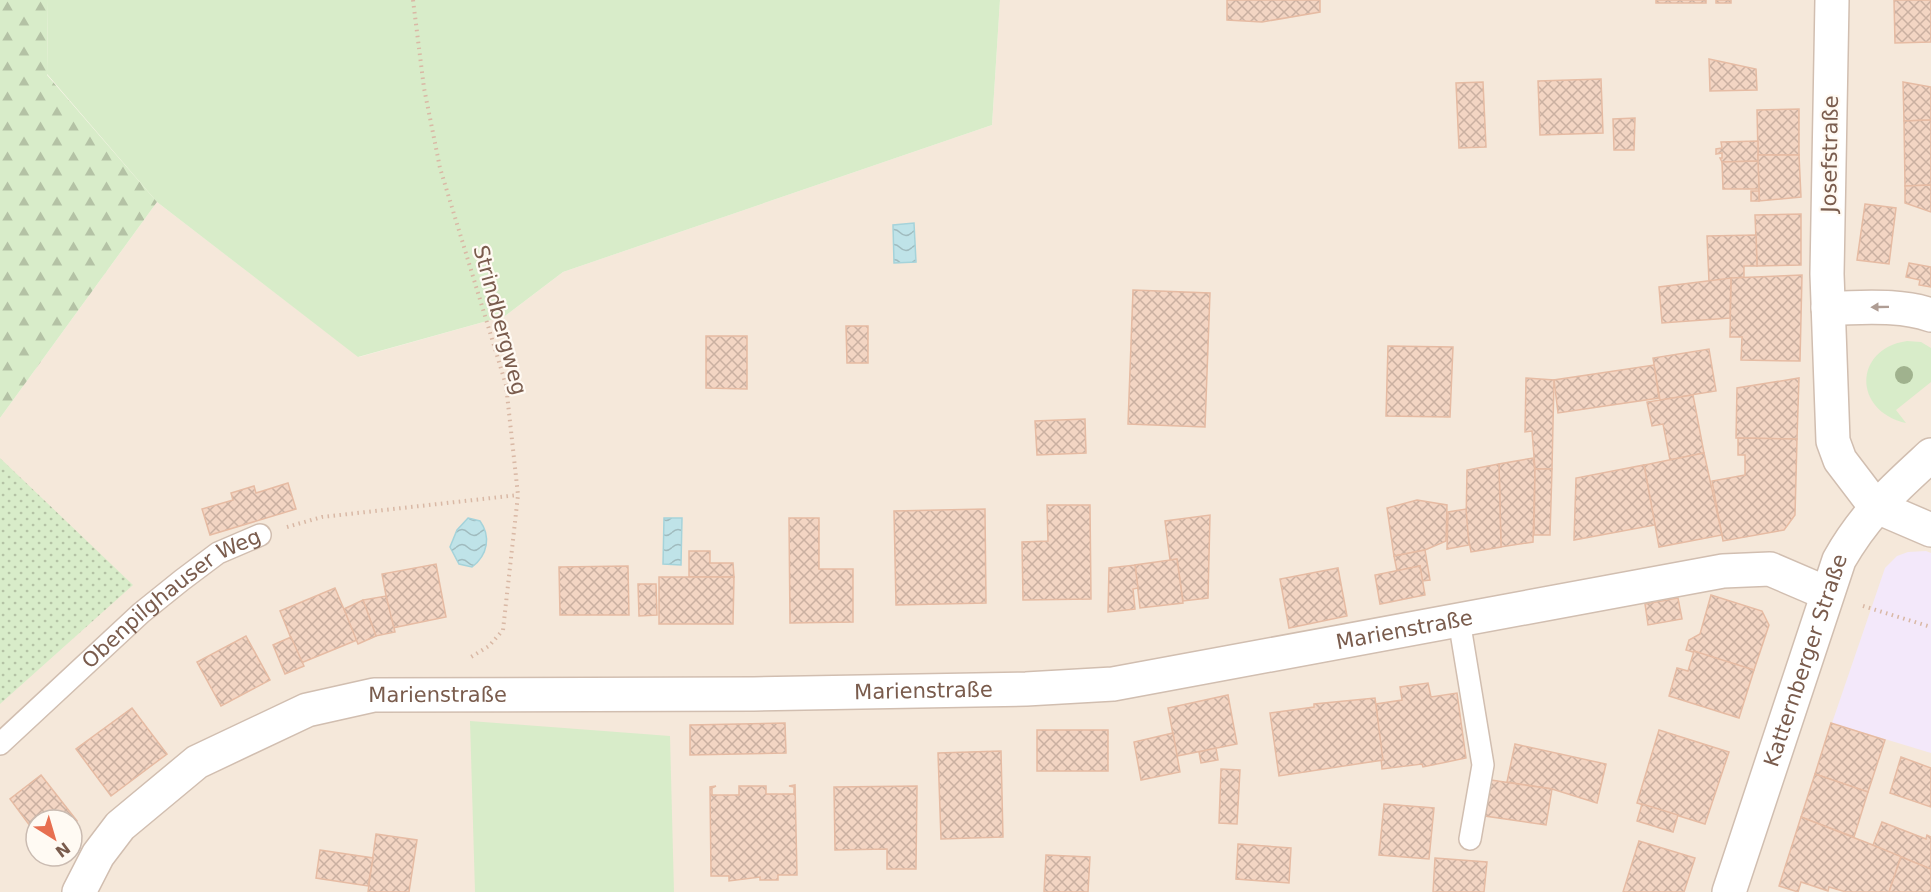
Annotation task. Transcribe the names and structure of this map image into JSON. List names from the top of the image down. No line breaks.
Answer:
{"streets":{"street":["Josefstraße","Marienstraße","Katternberger Straße"],"lane":["Obenpilghauser Weg"],"path":["Strindbergweg"]},"crossings":[["Josefstraße","Katternberger Straße"],["Strindbergweg","Obenpilghauser Weg"],["Strindbergweg","Marienstraße"],["Marienstraße","Katternberger Straße"]],"north":"bottom right"}
